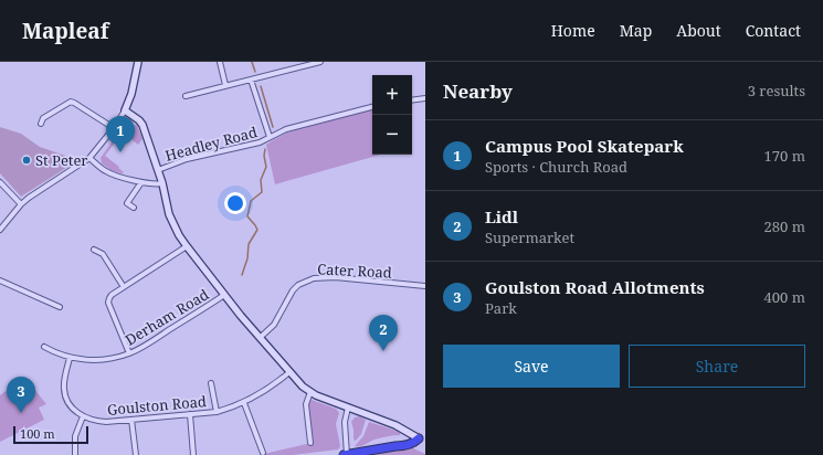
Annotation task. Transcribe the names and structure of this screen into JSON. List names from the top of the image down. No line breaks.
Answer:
{"streets":{"street":["Headley Road","Cater Road","Derham Road","Goulston Road"]},"places":["St Peter"],"scale_bar":"100 m","page":{"header":"Mapleaf","nav":["Home","Map","About","Contact"],"heading":["Nearby","3 results"],"map_buttons":["+","−"],"pins":["1","2","3"],"list":[{"mark":"1","name":"Campus Pool Skatepark","note":"Sports · Church Road","value":"170 m"},{"mark":"2","name":"Lidl","note":"Supermarket","value":"280 m"},{"mark":"3","name":"Goulston Road Allotments","note":"Park","value":"400 m"}],"buttons":["Save","Share"],"scale":"100 m"}}
